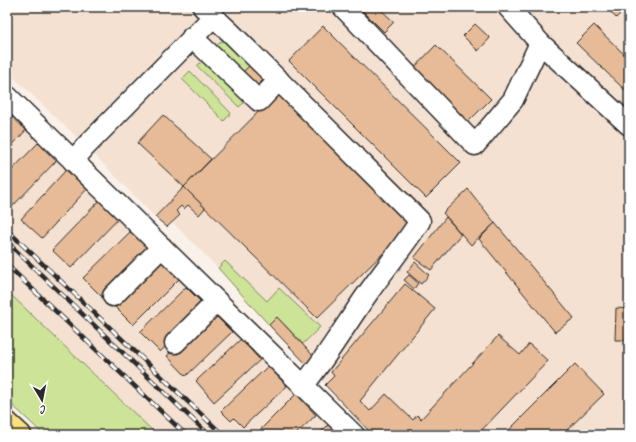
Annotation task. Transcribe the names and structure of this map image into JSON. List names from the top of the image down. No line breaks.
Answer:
{"north":"bottom"}
